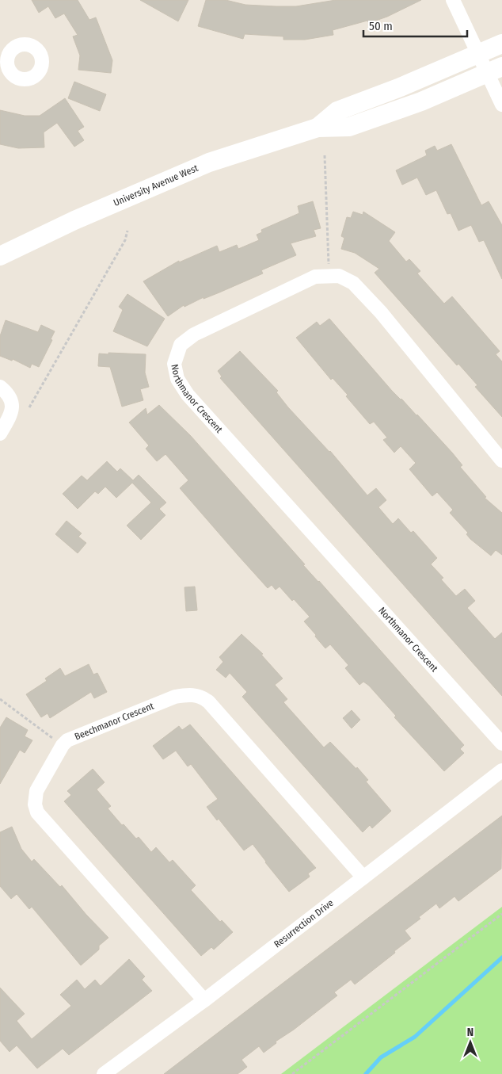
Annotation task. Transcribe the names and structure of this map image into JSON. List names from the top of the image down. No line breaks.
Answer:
{"streets":{"main road":["University Avenue West"],"street":["Northmanor Crescent","Beechmanor Crescent","Resurrection Drive"]},"crossings":[["Beechmanor Crescent","Resurrection Drive"]],"scale_bar":"50 m","north":"top"}
